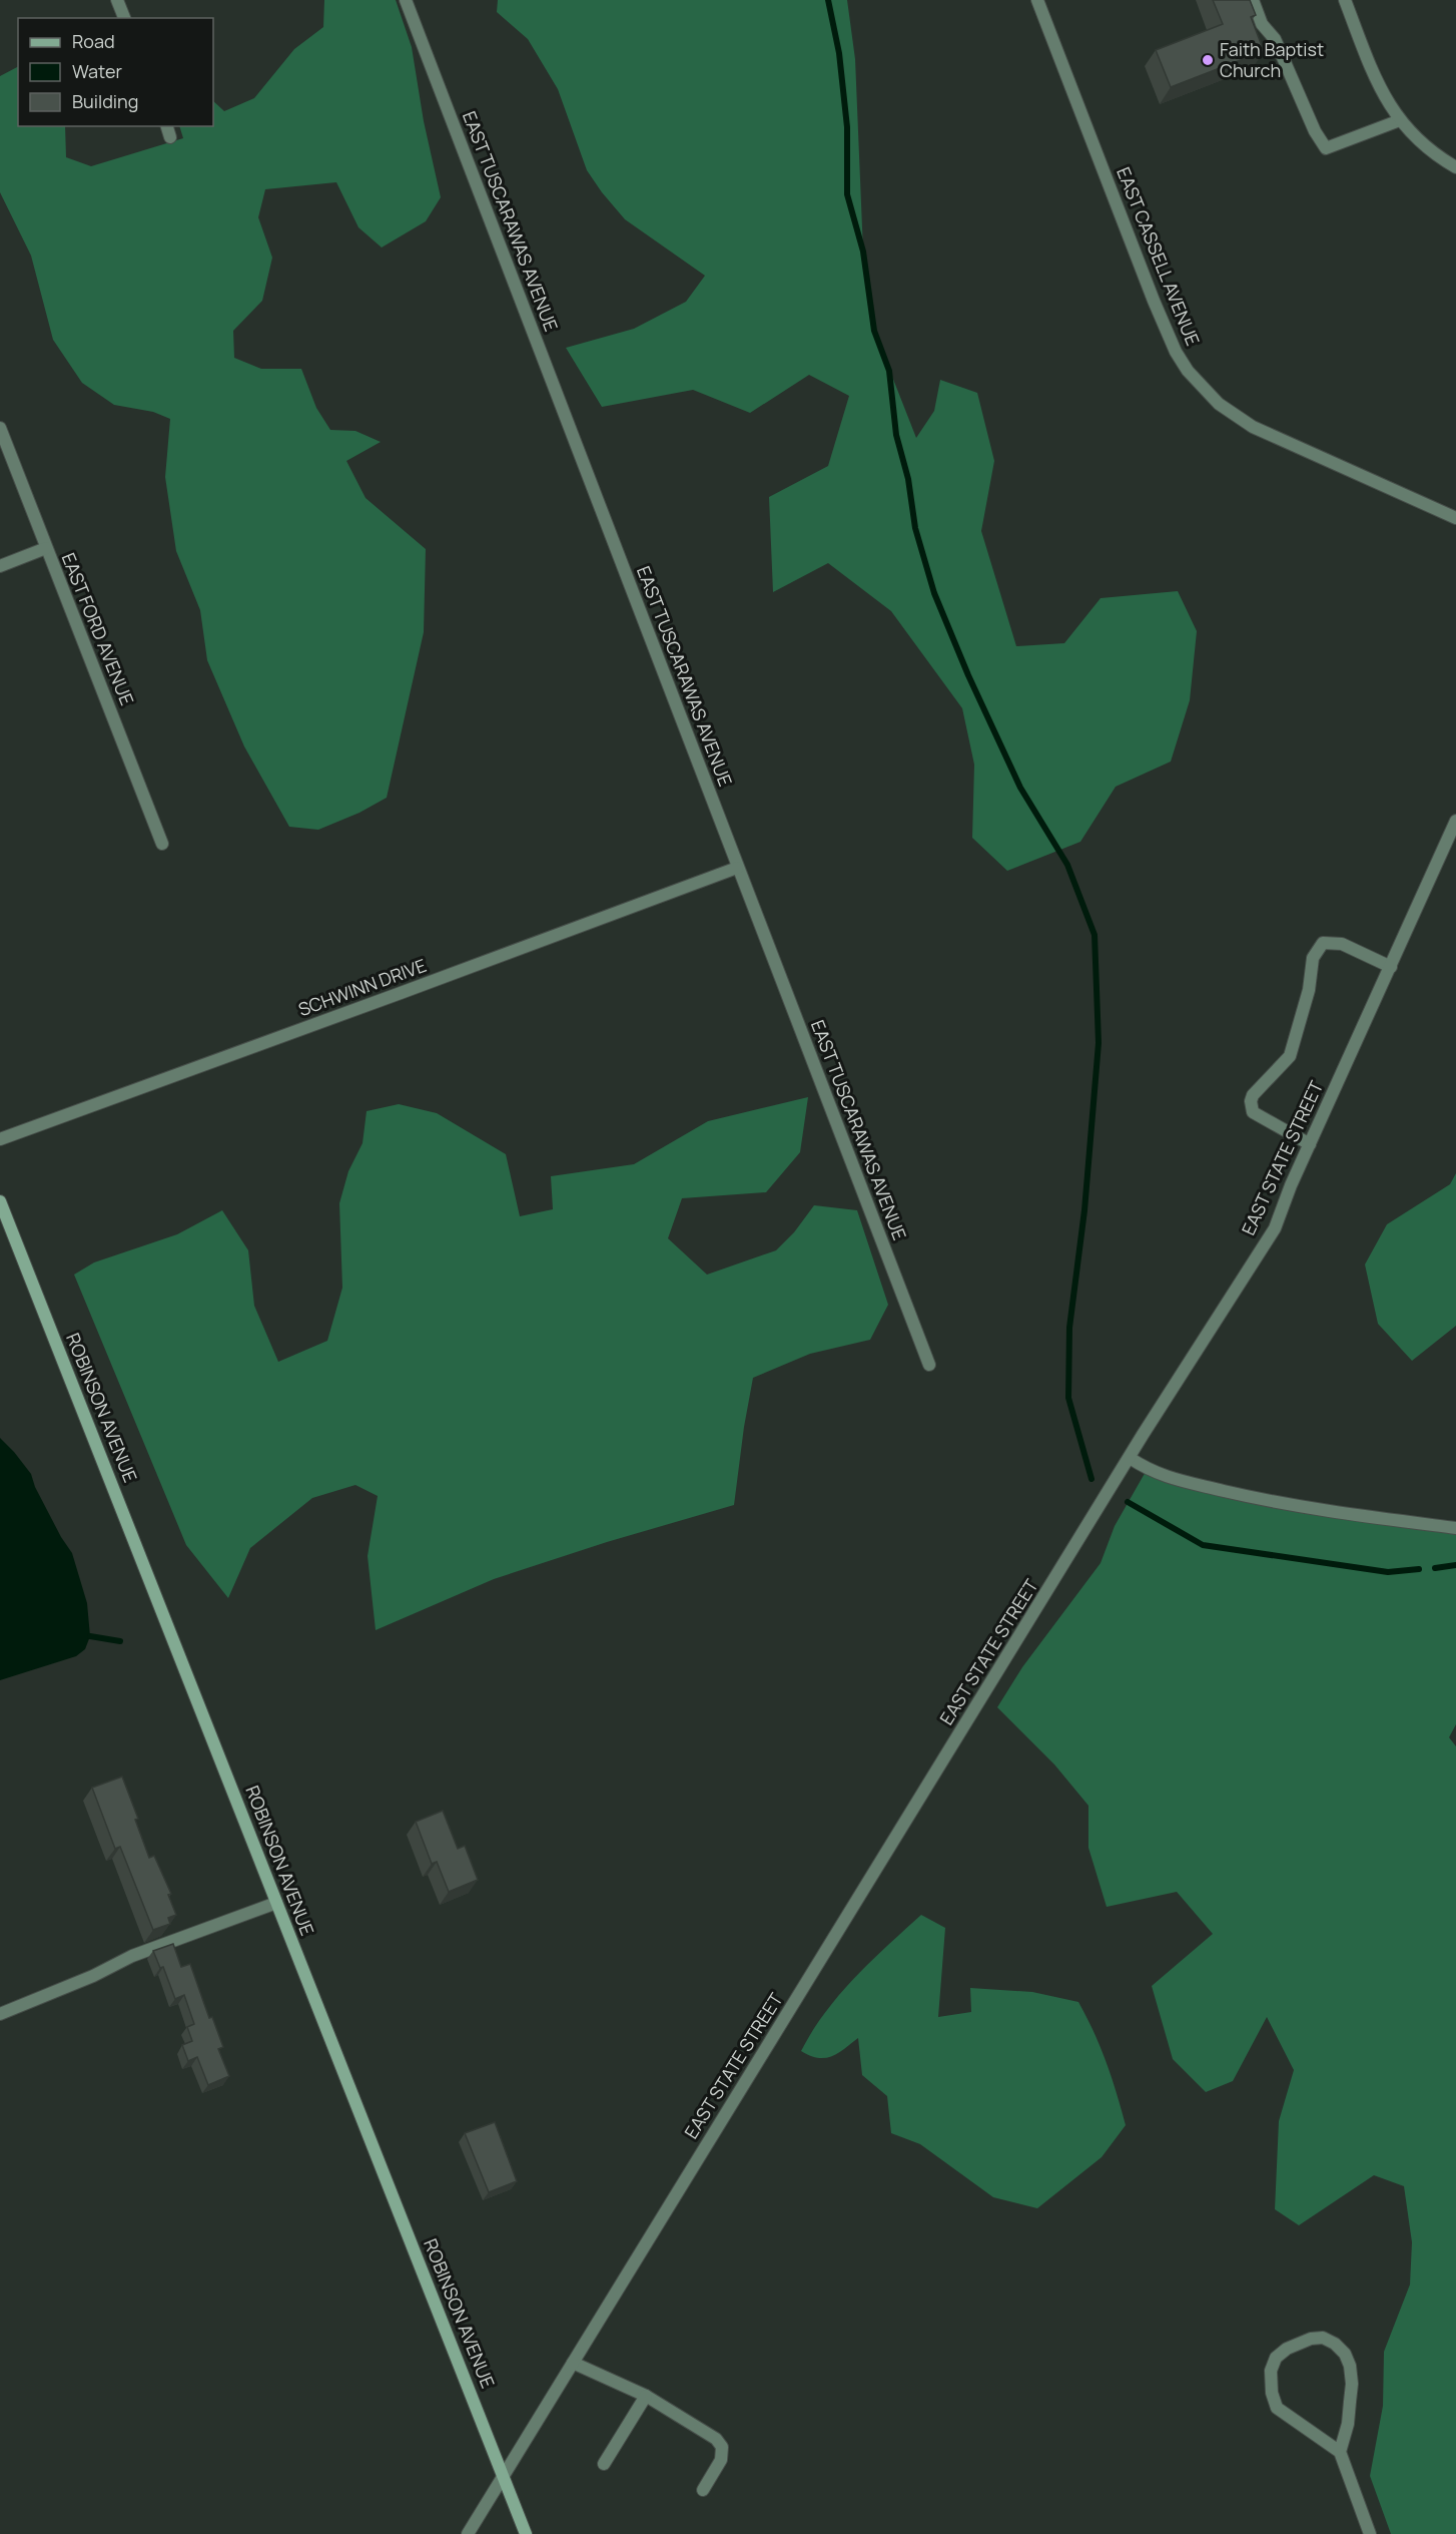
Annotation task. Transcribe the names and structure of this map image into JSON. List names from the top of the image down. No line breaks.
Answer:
{"streets":{"main road":["ROBINSON AVENUE"],"street":["EAST TUSCARAWAS AVENUE","EAST CASSELL AVENUE","EAST FORD AVENUE","SCHWINN DRIVE","EAST STATE STREET"]},"crossings":[["EAST TUSCARAWAS AVENUE","SCHWINN DRIVE"],["EAST STATE STREET","ROBINSON AVENUE"]],"places":["Faith Baptist Church"],"legend":["Road","Water","Building"]}
